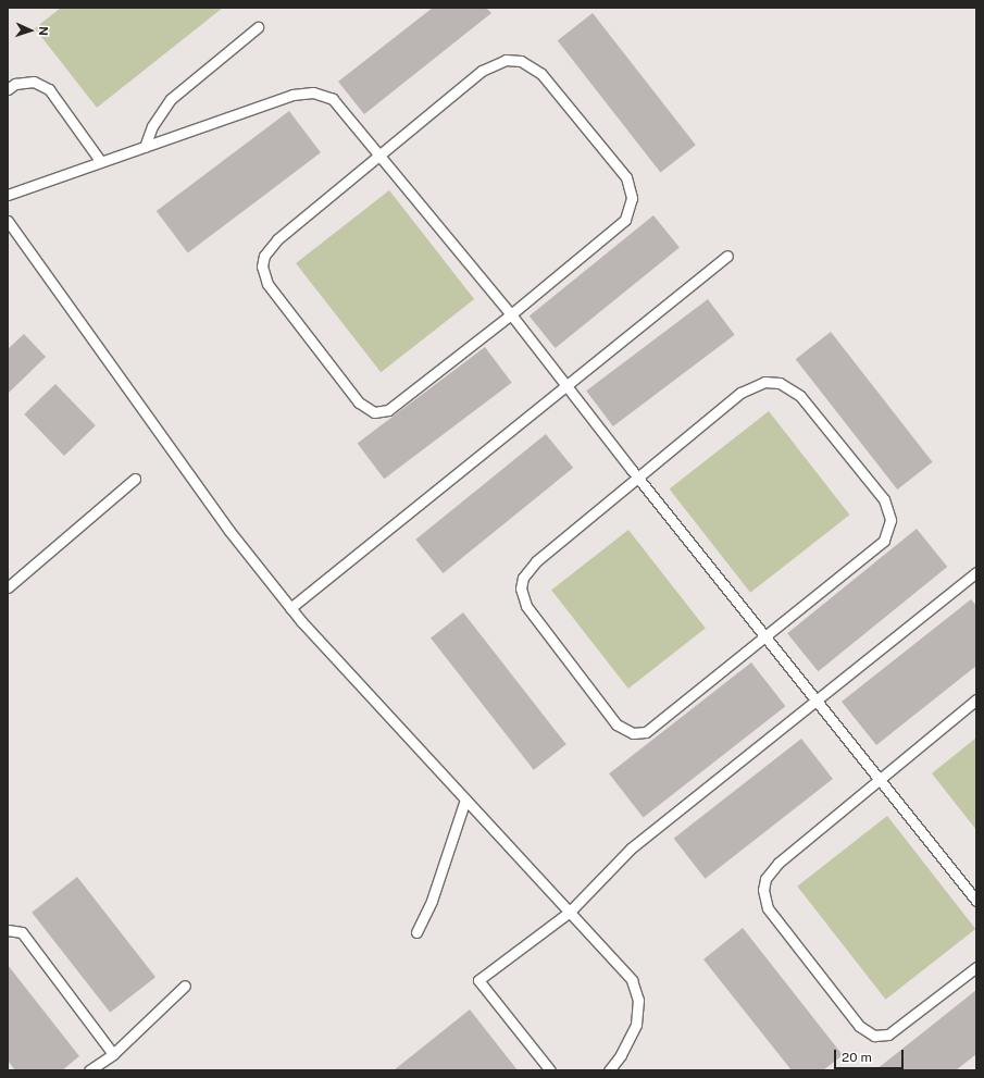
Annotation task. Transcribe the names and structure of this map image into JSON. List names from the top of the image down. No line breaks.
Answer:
{"scale_bar":"20 m","north":"right"}
